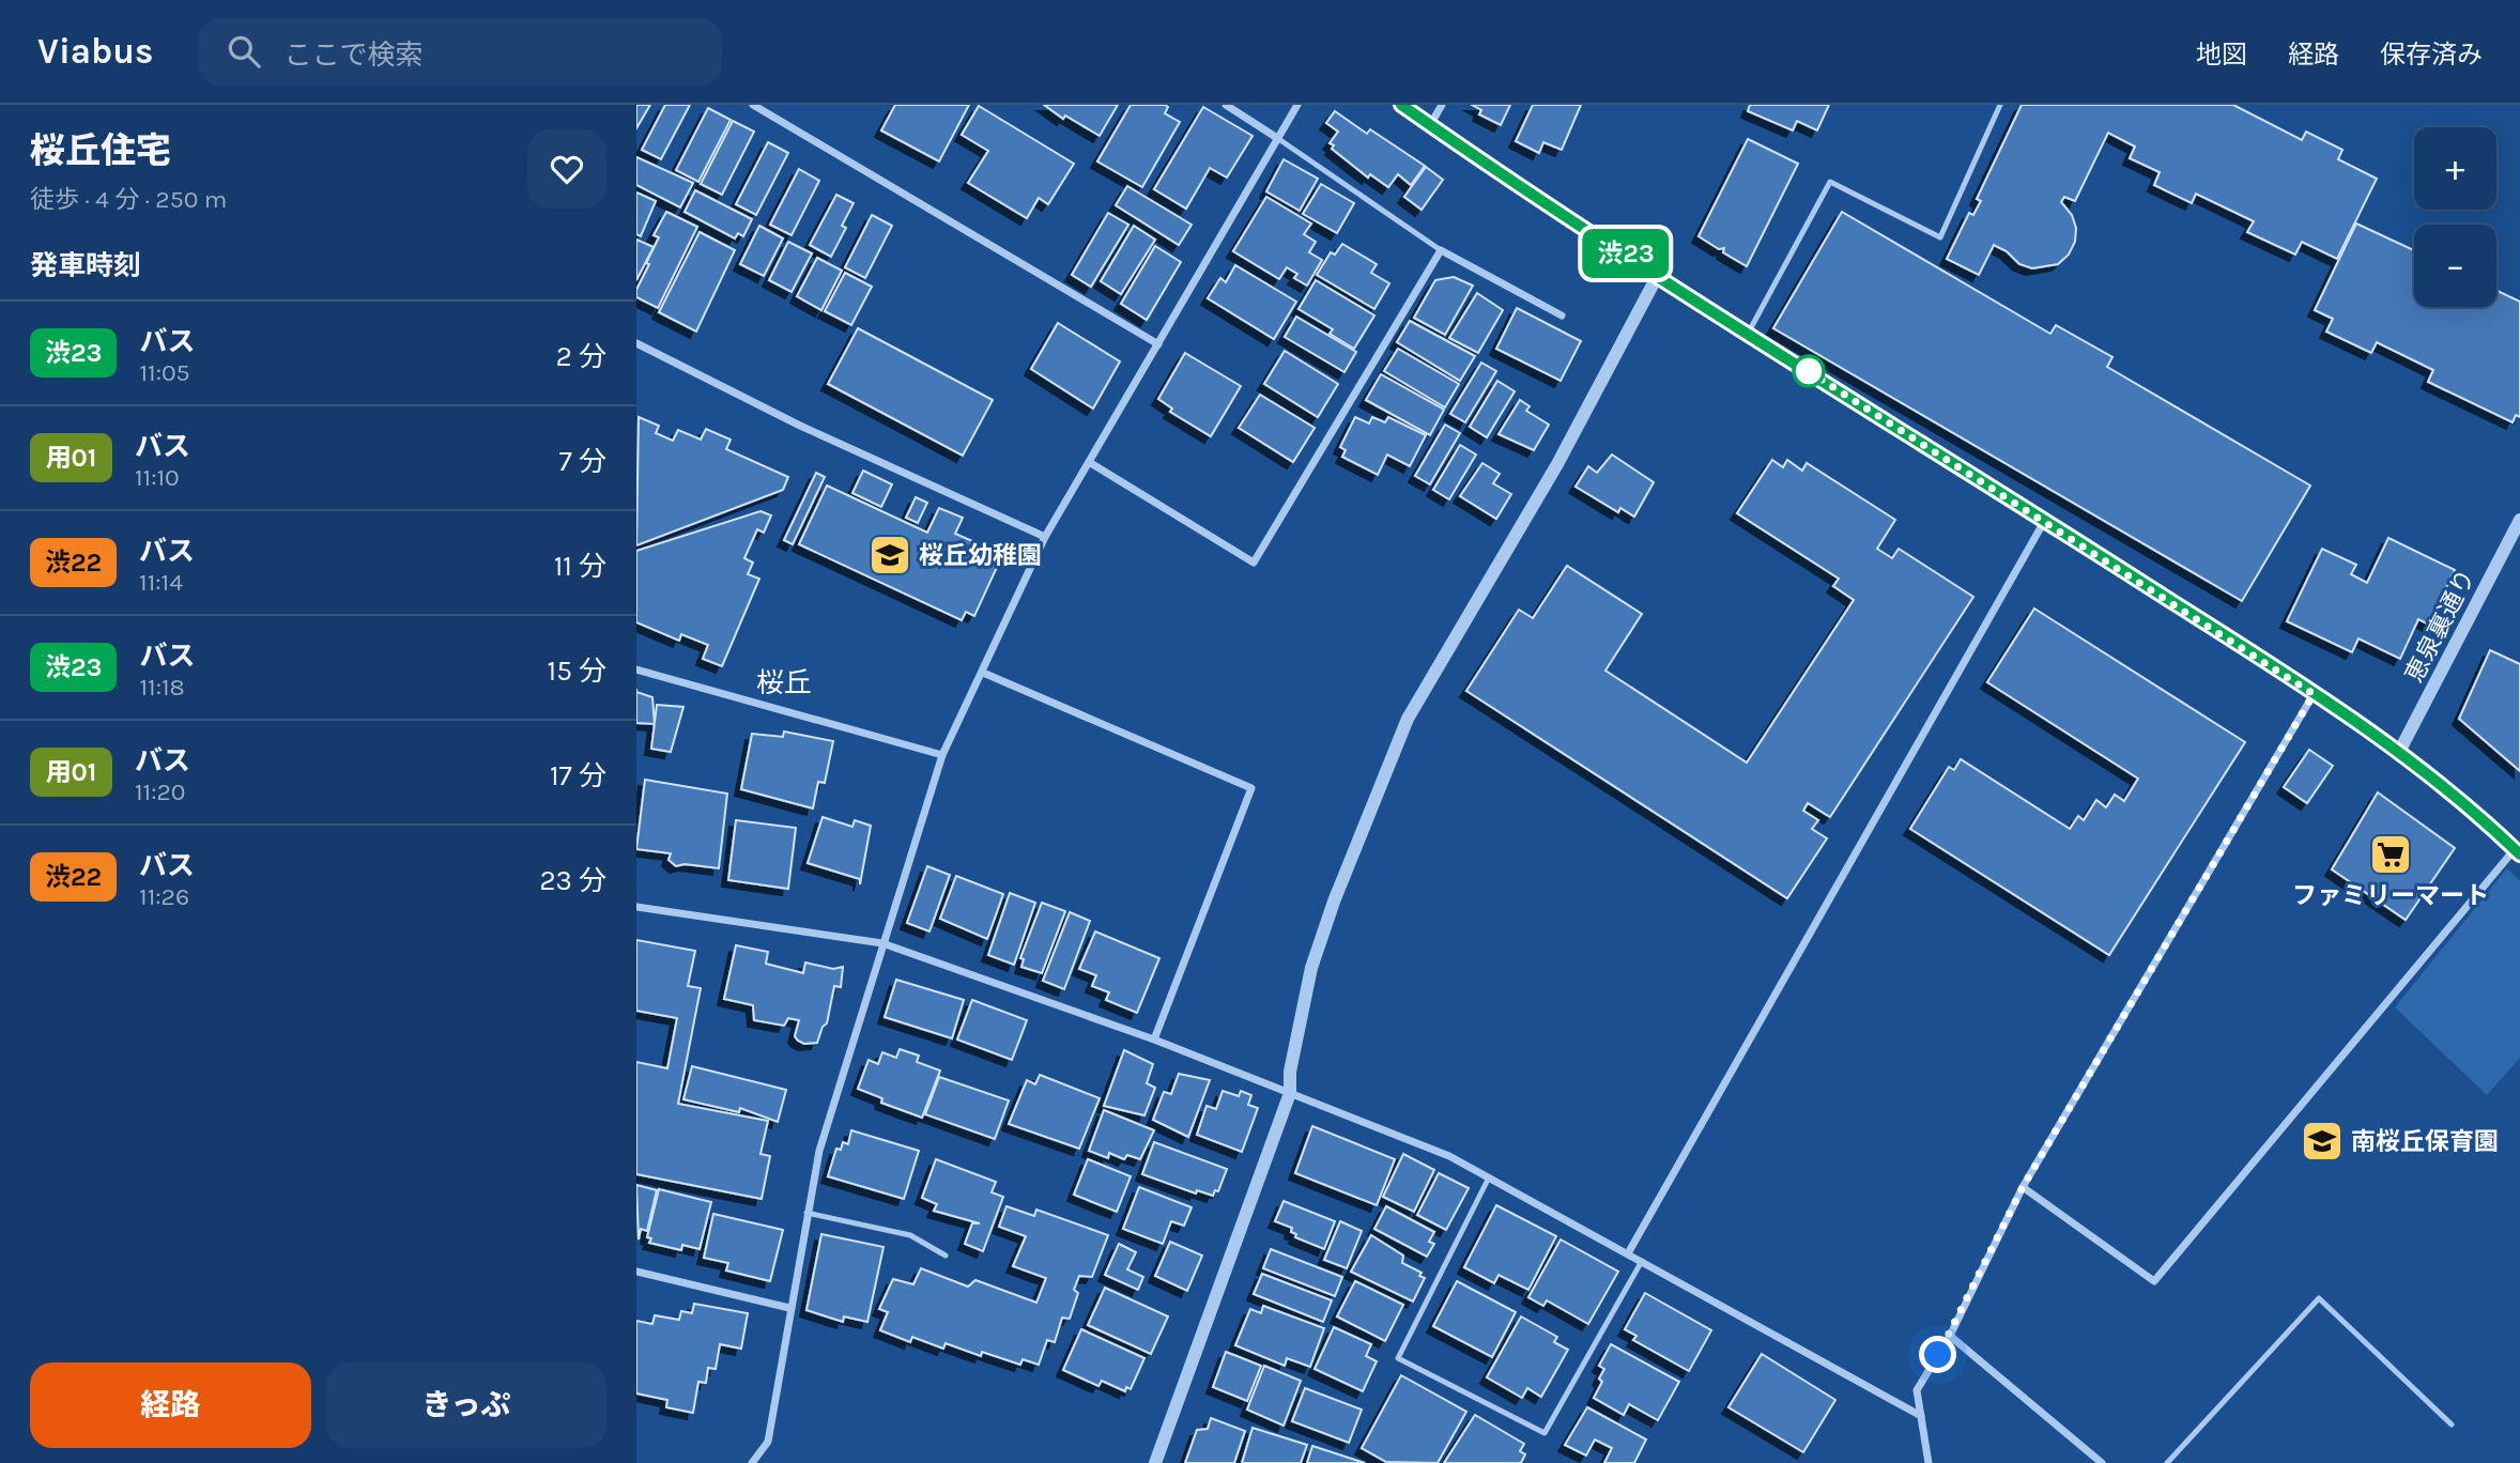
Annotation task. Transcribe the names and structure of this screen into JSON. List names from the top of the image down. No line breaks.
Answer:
{"streets":{"street":["恵泉裏通り"]},"districts":["桜丘"],"places":{"school or university":["桜丘幼稚園","南桜丘保育園"],"supermarket":["ファミリーマート"]},"lines":["bus line 渋23"],"page":{"header":"Viabus","search":"ここで検索","nav":["地図","経路","保存済み"],"heading":[["桜丘住宅","徒歩 · 4 分 · 250 m"],"発車時刻"],"on_map":"渋23","map_buttons":["+","−"],"list":[{"mark":"渋23","name":"バス","note":"11:05","value":"2 分"},{"mark":"用01","name":"バス","note":"11:10","value":"7 分"},{"mark":"渋22","name":"バス","note":"11:14","value":"11 分"},{"mark":"渋23","name":"バス","note":"11:18","value":"15 分"},{"mark":"用01","name":"バス","note":"11:20","value":"17 分"},{"mark":"渋22","name":"バス","note":"11:26","value":"23 分"}],"buttons":["経路","きっぷ"]}}
